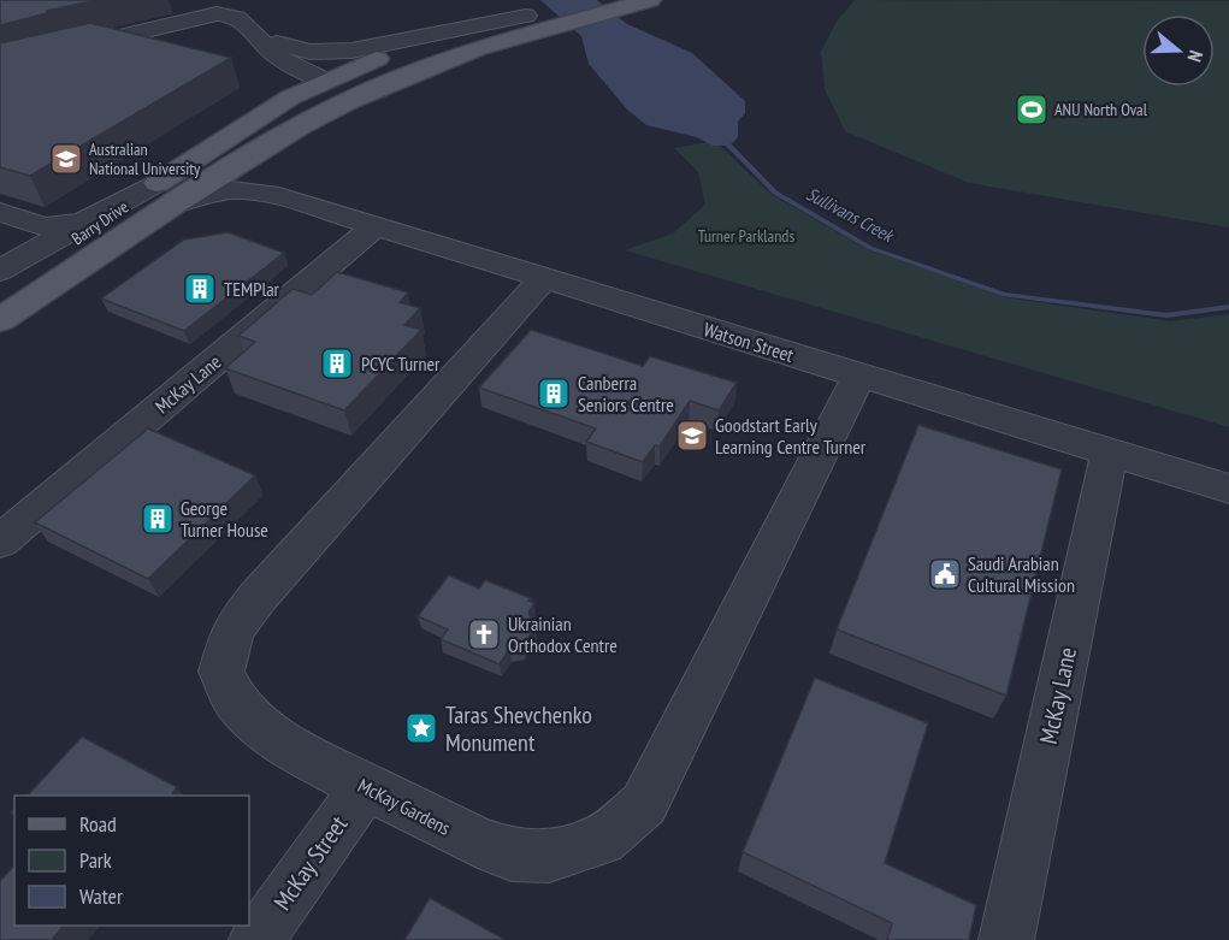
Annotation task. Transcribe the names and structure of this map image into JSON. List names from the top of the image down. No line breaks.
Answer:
{"streets":{"main road":["Barry Drive"],"street":["Watson Street","McKay Lane","McKay Gardens","McKay Street"]},"crossings":[["Barry Drive","Watson Street"],["Watson Street","McKay Lane"],["Watson Street","McKay Gardens"],["McKay Gardens","McKay Street"]],"water":["Sullivans Creek"],"parks":["Turner Parklands"],"places":{"sports":["ANU North Oval"],"school or university":["Australian National University","Goodstart Early Learning Centre Turner"],"building":["TEMPlar","PCYC Turner","Canberra Seniors Centre","George Turner House"],"public building":["Saudi Arabian Cultural Mission"],"church":["Ukrainian Orthodox Centre"],"place":["Taras Shevchenko Monument"]},"legend":["Road","Park","Water"],"north":"right"}
